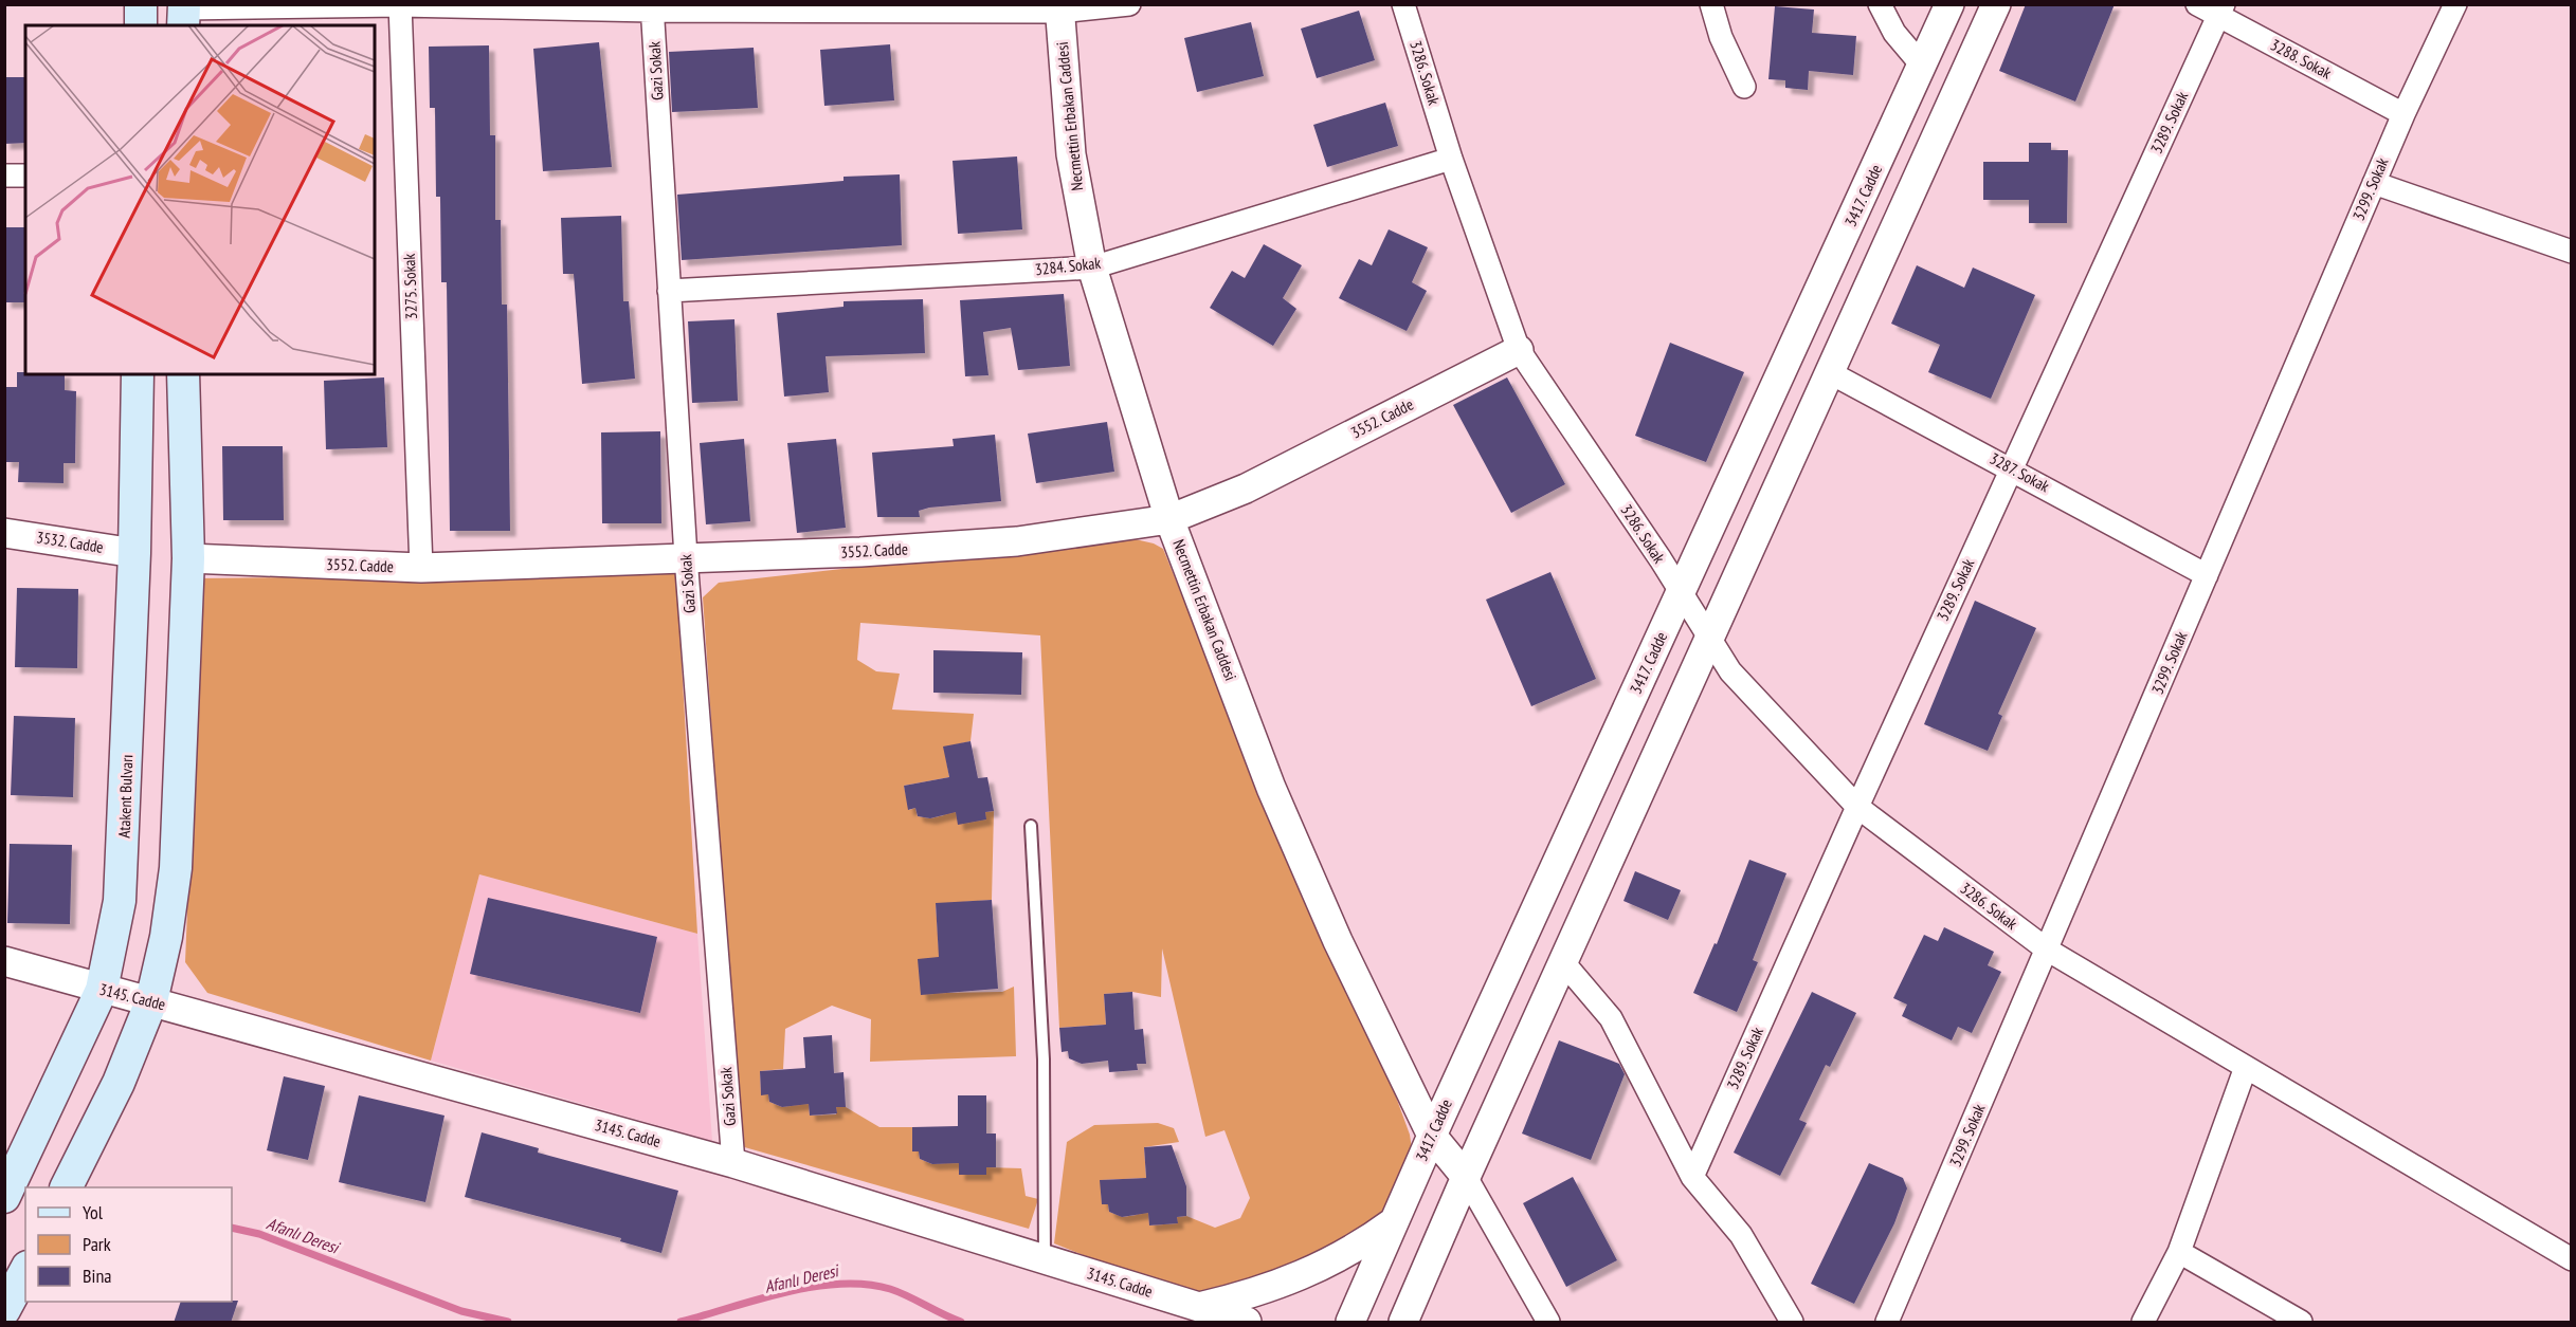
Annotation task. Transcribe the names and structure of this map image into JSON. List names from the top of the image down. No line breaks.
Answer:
{"streets":{"main road":["Atakent Bulvarı"],"street":["3288. Sokak","Gazi Sokak","3286. Sokak","Necmettin Erbakan Caddesi","3289. Sokak","3299. Sokak","3417. Cadde","3284. Sokak","3275. Sokak","3552. Cadde","3287. Sokak","3532. Cadde","3145. Cadde"]},"crossings":[["3288. Sokak","3289. Sokak"],["3288. Sokak","3299. Sokak"],["Gazi Sokak","3284. Sokak"],["Gazi Sokak","3552. Cadde"],["Gazi Sokak","3145. Cadde"],["3286. Sokak","3289. Sokak"],["3286. Sokak","3299. Sokak"],["3286. Sokak","3417. Cadde"],["3286. Sokak","3284. Sokak"],["3286. Sokak","3552. Cadde"],["Necmettin Erbakan Caddesi","3417. Cadde"],["Necmettin Erbakan Caddesi","3284. Sokak"],["Necmettin Erbakan Caddesi","3552. Cadde"],["3289. Sokak","3287. Sokak"],["3299. Sokak","3287. Sokak"],["3275. Sokak","3552. Cadde"],["3532. Cadde","Atakent Bulvarı"],["Atakent Bulvarı","3145. Cadde"]],"water":["Afanlı Deresi"],"legend":["Yol","Park","Bina"]}
